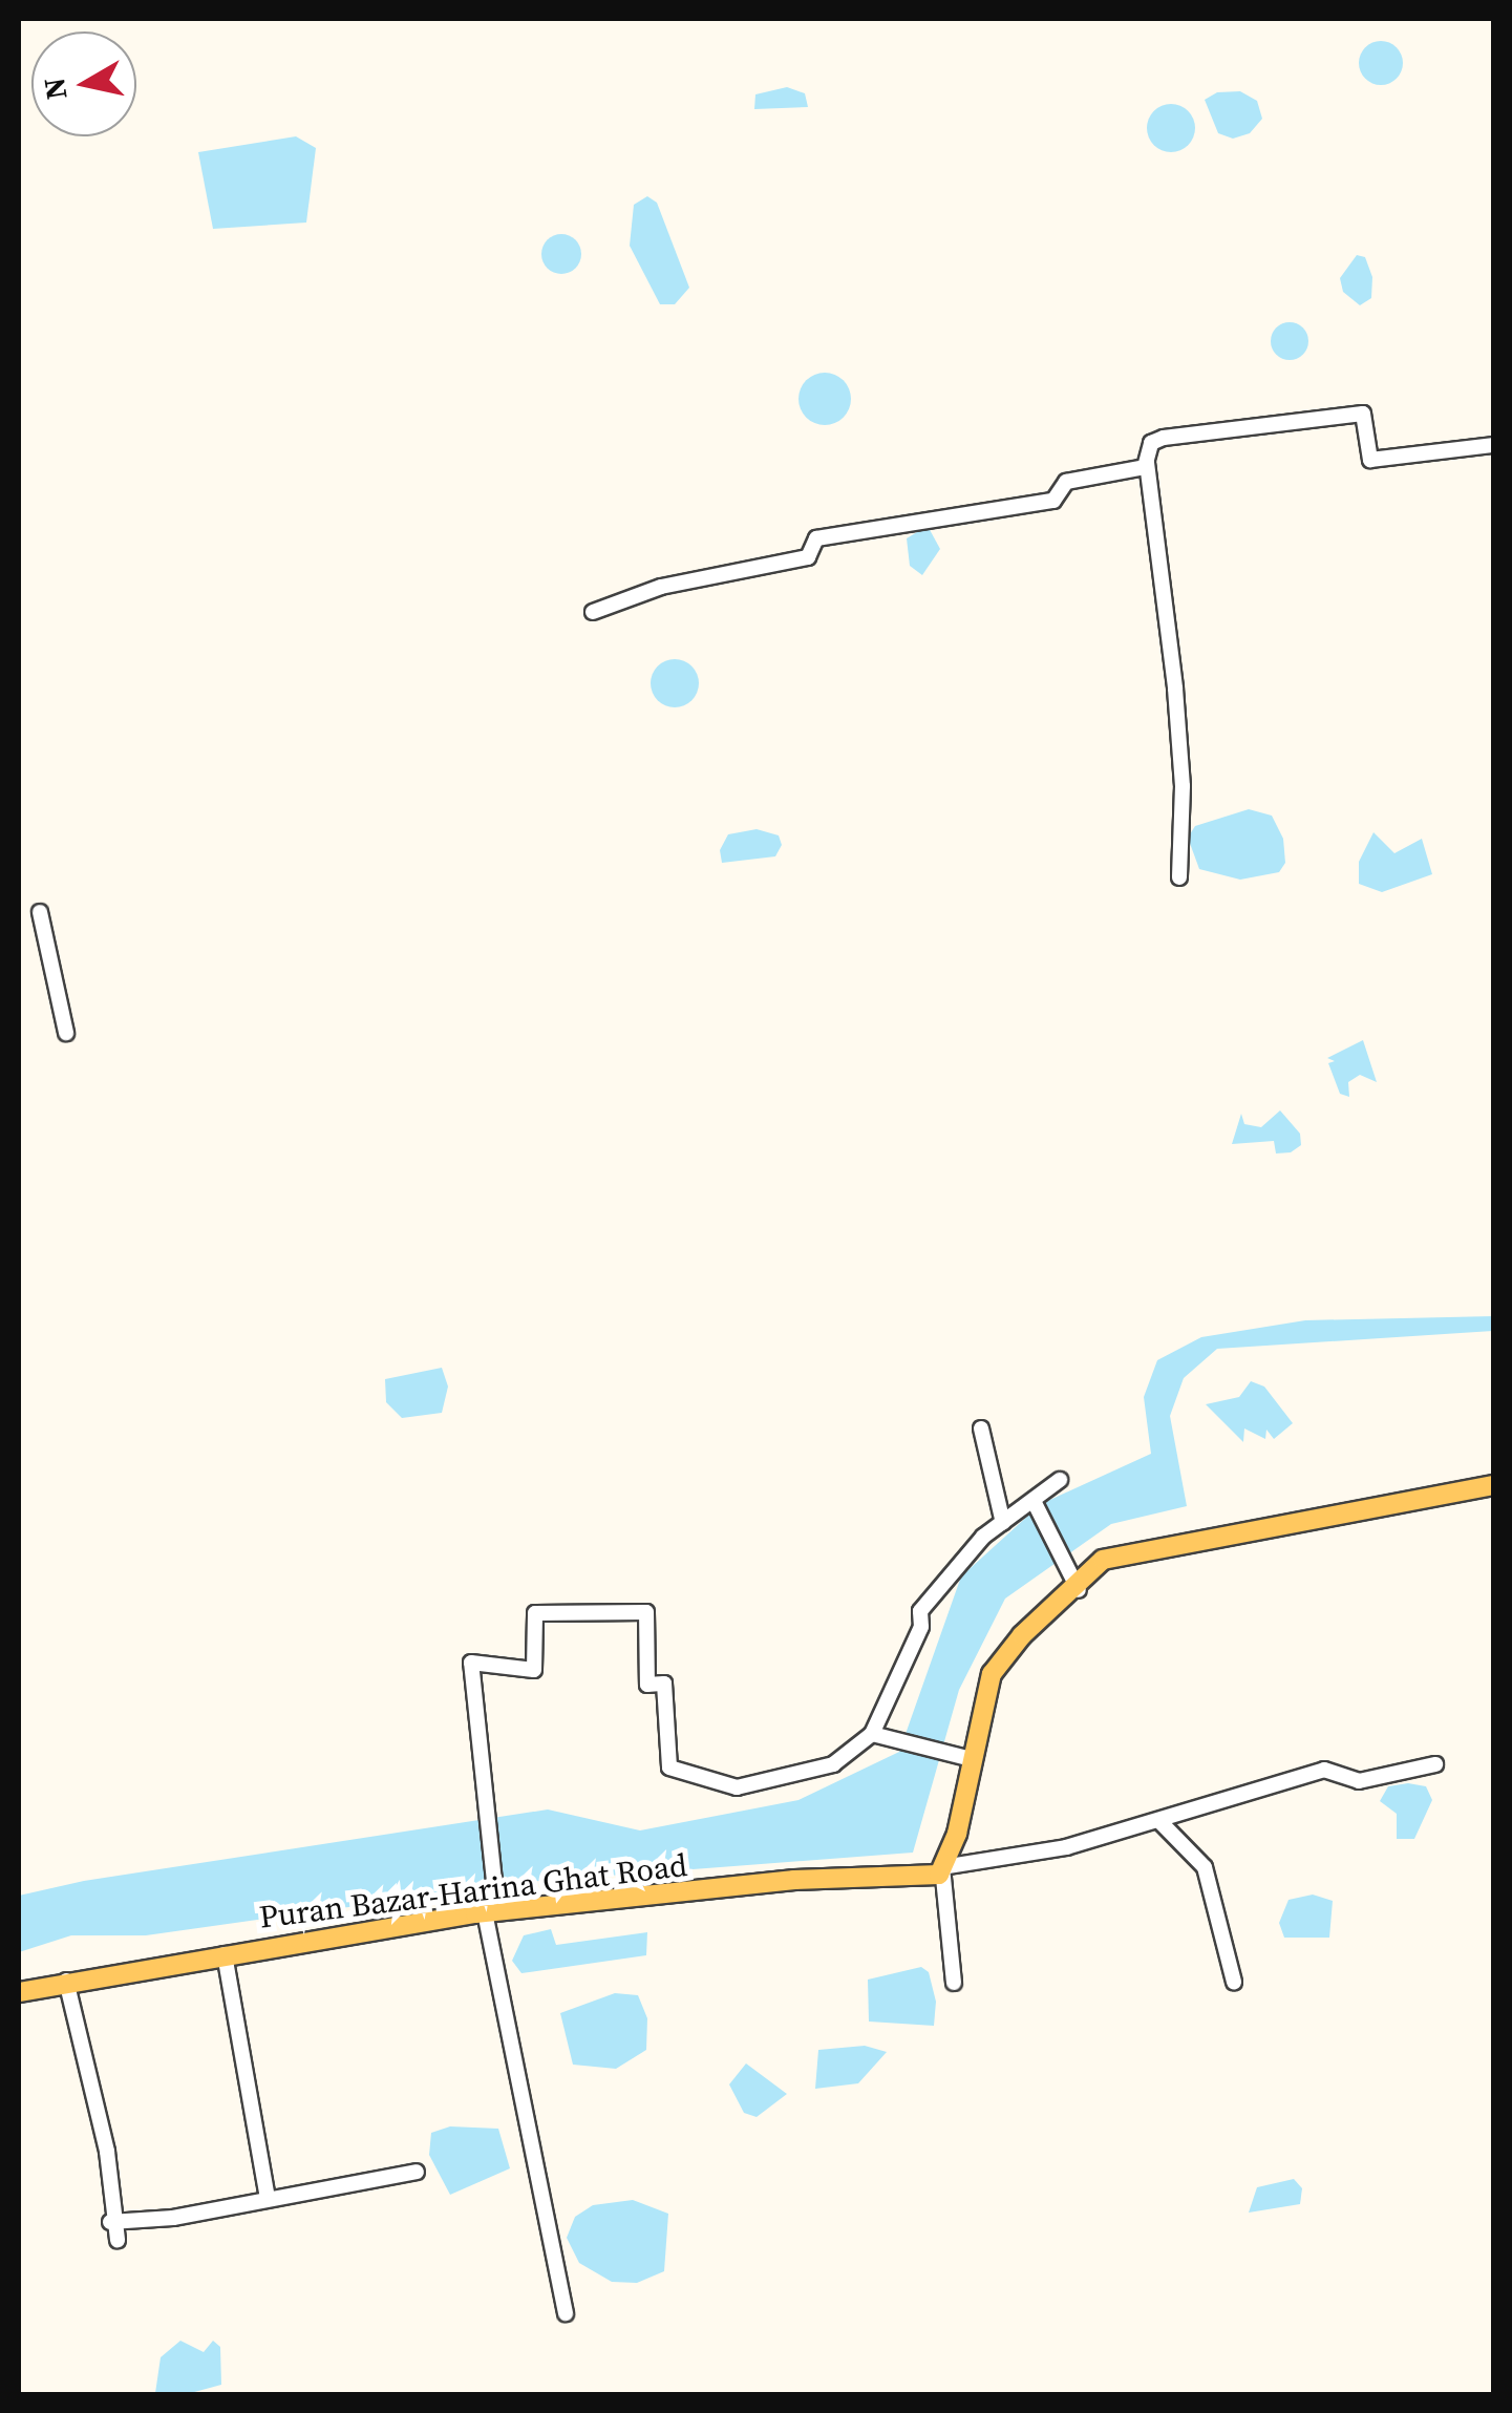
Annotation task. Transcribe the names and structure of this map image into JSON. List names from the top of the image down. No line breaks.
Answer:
{"streets":{"main road":["Puran Bazar-Harina Ghat Road"]},"north":"left"}
